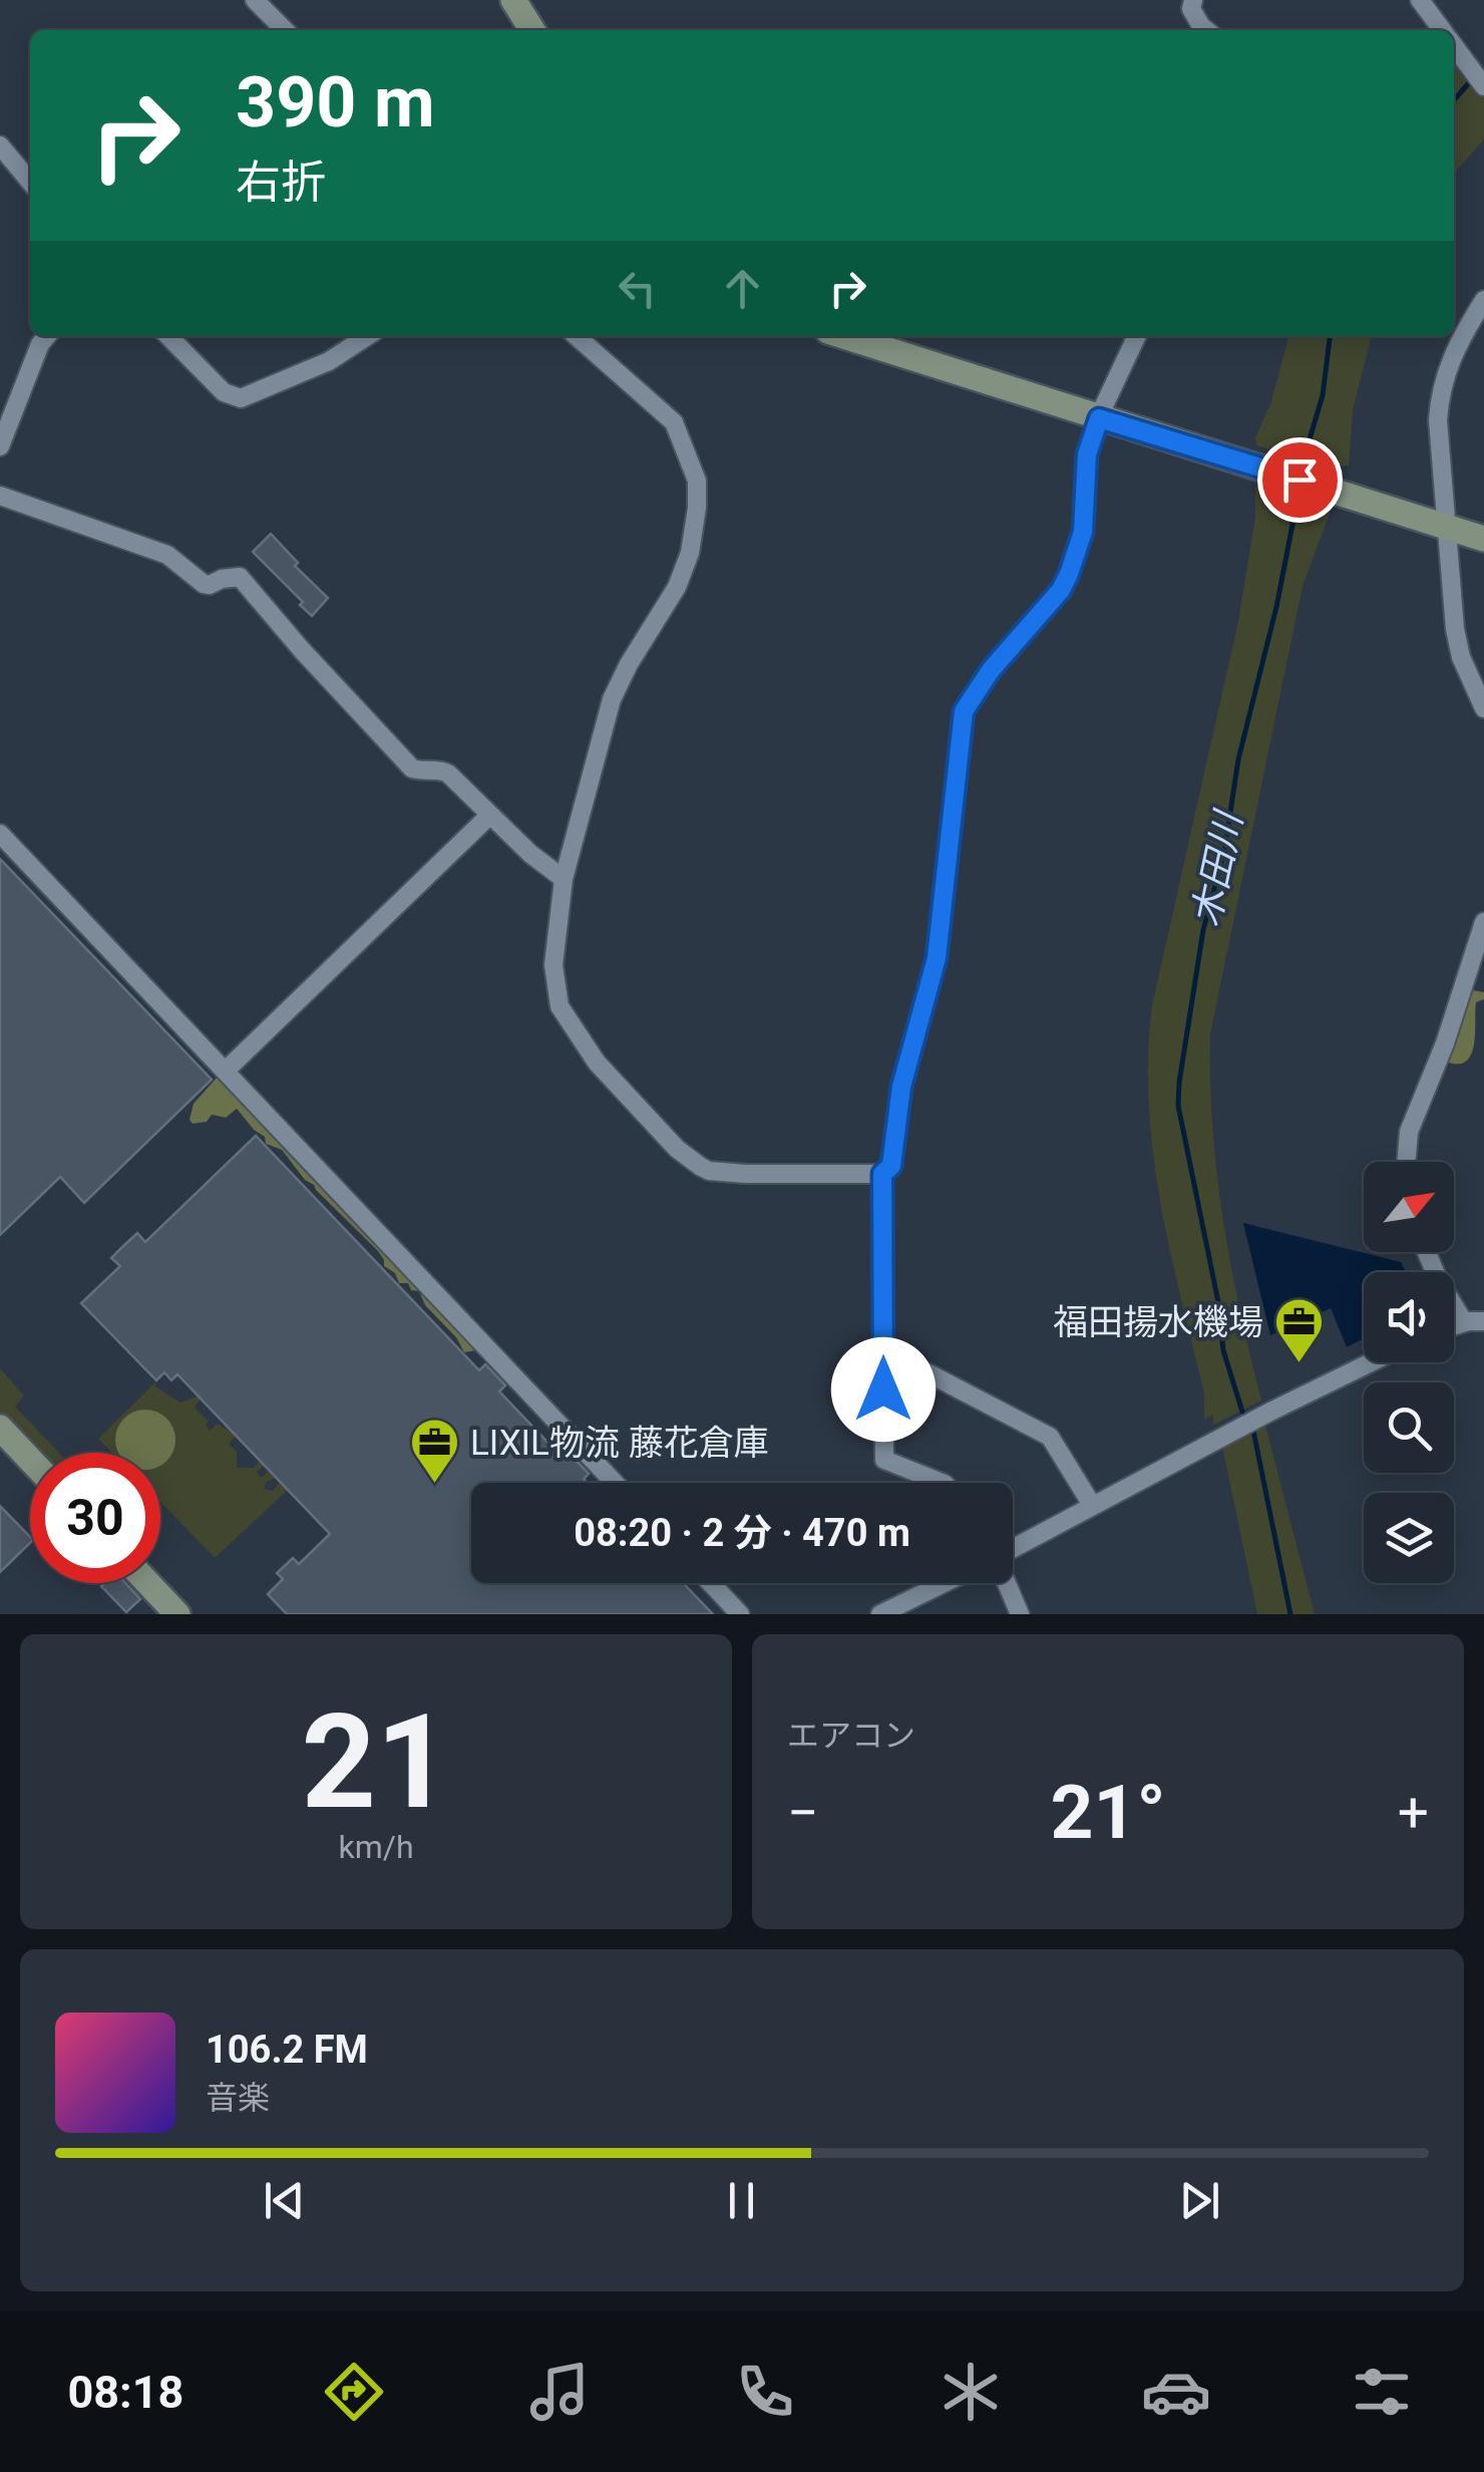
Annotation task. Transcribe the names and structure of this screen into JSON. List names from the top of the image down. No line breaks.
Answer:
{"water":["木田川"],"places":{"office":["福田揚水機場","LIXIL物流 藤花倉庫"]},"north":"top right","page":{"turn":["390 m","右折"],"limit":"30","trip":"08:20 · 2 分 · 470 m","tile":[["21","km/h"],"エアコン"],"heat":["−","21°","+"],"song":["106.2 FM","音楽"],"tabs":"08:18"}}
